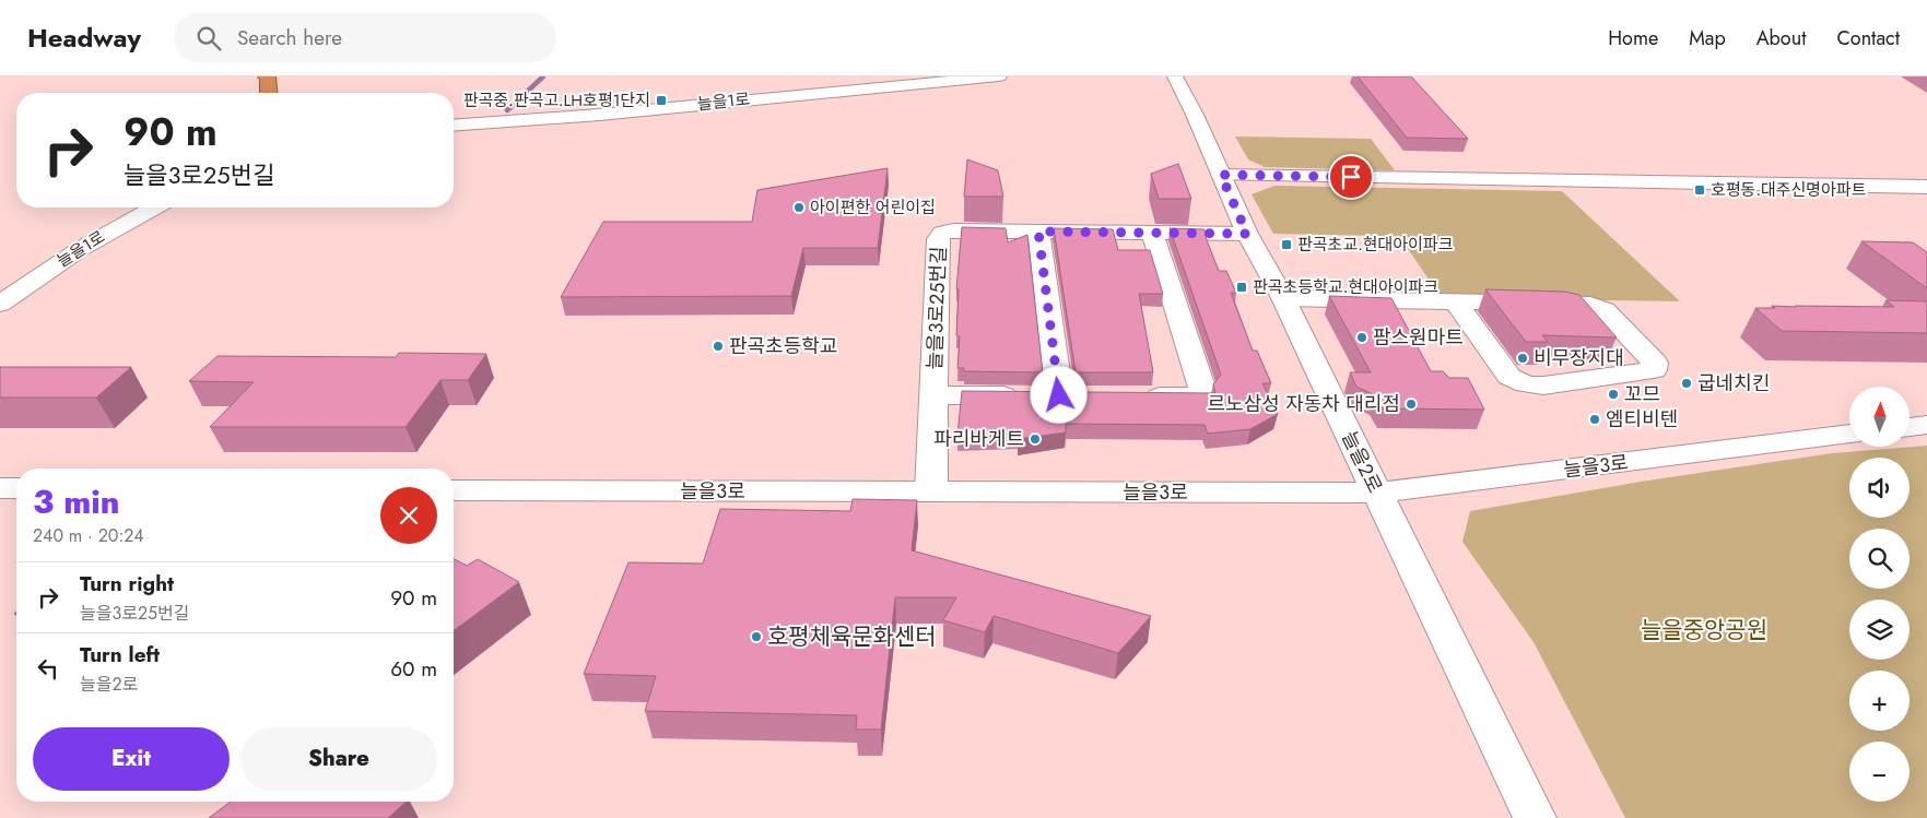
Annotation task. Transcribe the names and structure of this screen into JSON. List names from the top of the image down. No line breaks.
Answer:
{"streets":{"street":["늘을1로","늘을3로25번길","늘을2로","늘을3로"]},"crossings":[["늘을3로25번길","늘을2로"],["늘을3로25번길","늘을3로"],["늘을2로","늘을3로"]],"parks":["늘을중앙공원"],"places":{"transit":["판곡중.판곡고.LH호평1단지","호평동.대주신명아파트","판곡초교.현대아이파크","판곡초등학교.현대아이파크"],"other":["아이편한 어린이집","팜스원마트","판곡초등학교","비무장지대","굽네치킨","꼬므","르노삼성 자동차 대리점","엠티비텐","파리바게트","호평체육문화센터"]},"north":"top","page":{"header":"Headway","search":"Search here","nav":["Home","Map","About","Contact"],"turn":["90 m","늘을3로25번길"],"map_buttons":["+","−"],"heading":["3 min","240 m · 20:24"],"list":[{"name":"Turn right","note":"늘을3로25번길","value":"90 m"},{"name":"Turn left","note":"늘을2로","value":"60 m"}],"buttons":["Exit","Share"]}}
